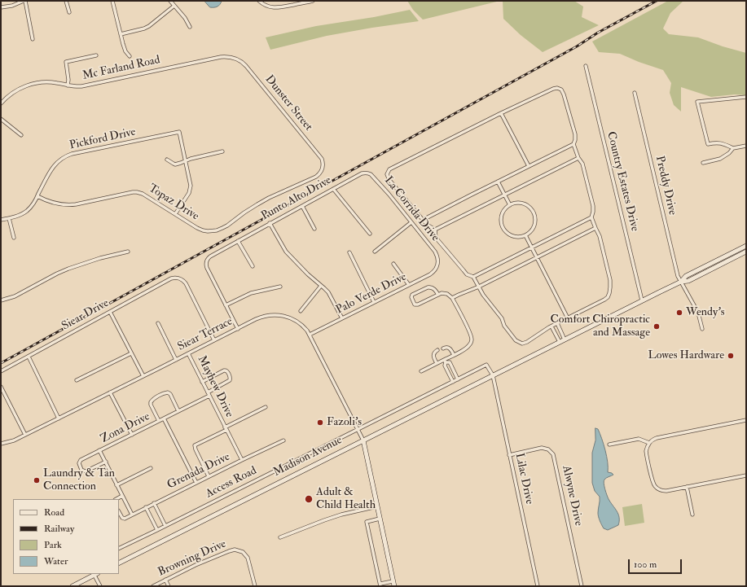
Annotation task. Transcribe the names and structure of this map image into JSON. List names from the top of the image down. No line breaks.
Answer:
{"streets":{"main road":["Madison Avenue"],"street":["Mc Farland Road","Dunster Street","Pickford Drive","Country Estates Drive","Preddy Drive","Punto Alto Drive","Topaz Drive","La Corrida Drive","Palo Verde Drive","Siear Drive","Siear Terrace","Mayhew Drive","Zona Drive","Grenada Drive","Lilac Drive","Access Road","Alwyne Drive","Browning Drive"]},"crossings":[["Mc Farland Road","Dunster Street"],["Dunster Street","Topaz Drive"],["Pickford Drive","Topaz Drive"],["Country Estates Drive","Madison Avenue"],["Preddy Drive","Madison Avenue"],["Punto Alto Drive","La Corrida Drive"],["La Corrida Drive","Palo Verde Drive"],["Palo Verde Drive","Siear Terrace"],["Siear Drive","Mayhew Drive"],["Siear Terrace","Mayhew Drive"],["Siear Terrace","Madison Avenue"],["Siear Terrace","Access Road"],["Mayhew Drive","Zona Drive"],["Mayhew Drive","Grenada Drive"],["Madison Avenue","Lilac Drive"],["Madison Avenue","Access Road"],["Lilac Drive","Access Road"],["Lilac Drive","Alwyne Drive"]],"places":["Wendy's","Comfort Chiropractic and Massage","Lowes Hardware","Fazoli's","Laundry & Tan Connection","Adult & Child Health"],"legend":["Road","Railway","Park","Water"],"scale_bar":"100 m"}
